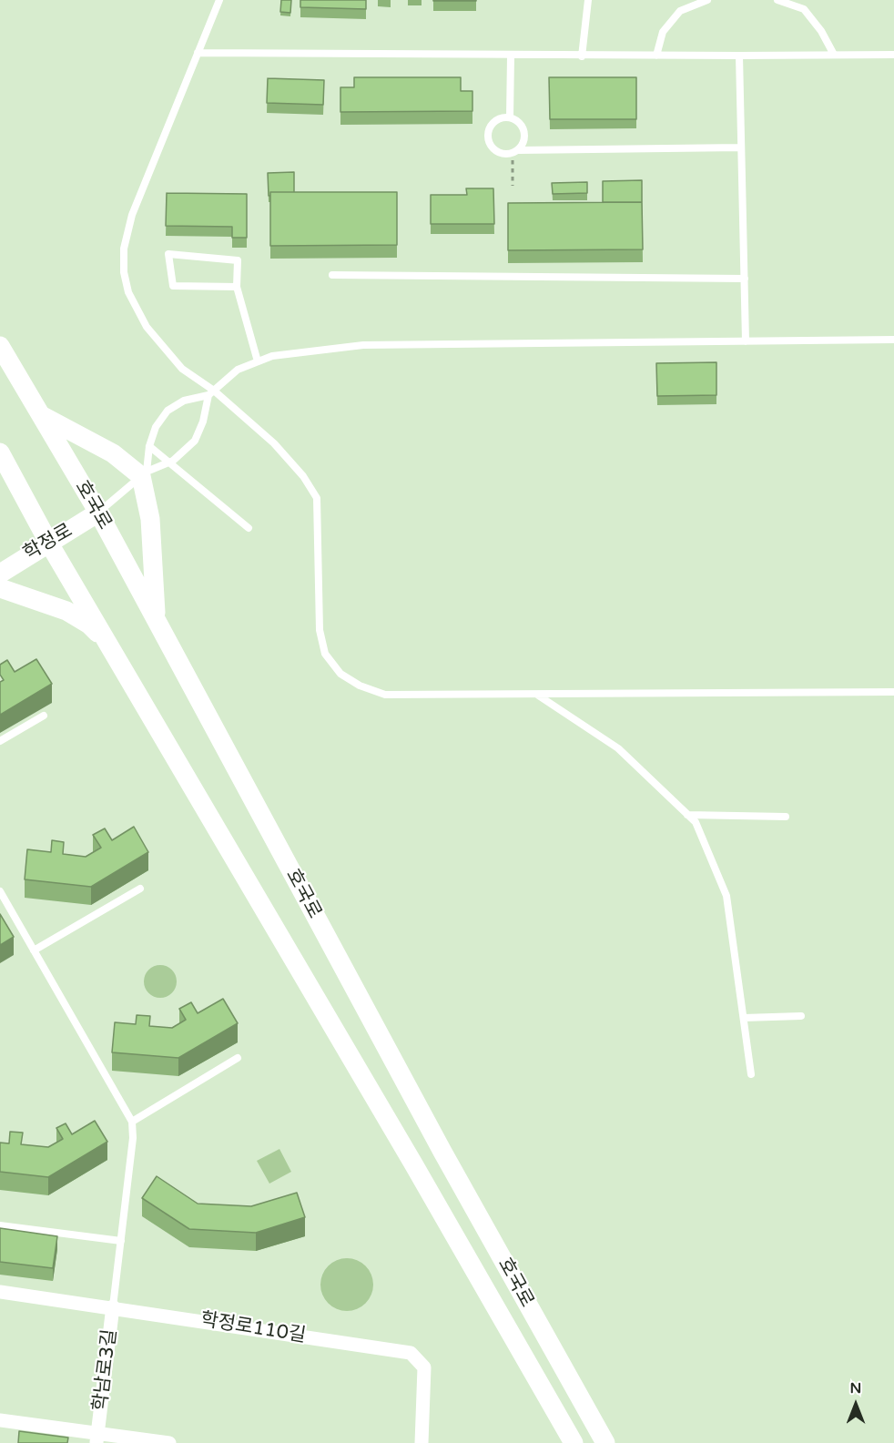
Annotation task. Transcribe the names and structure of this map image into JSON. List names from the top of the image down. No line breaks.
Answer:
{"streets":{"main road":["호국로","학정로"],"street":["학정로110길","학남로3길"]},"crossings":[["호국로","학정로"],["학정로110길","학남로3길"]],"north":"top"}
